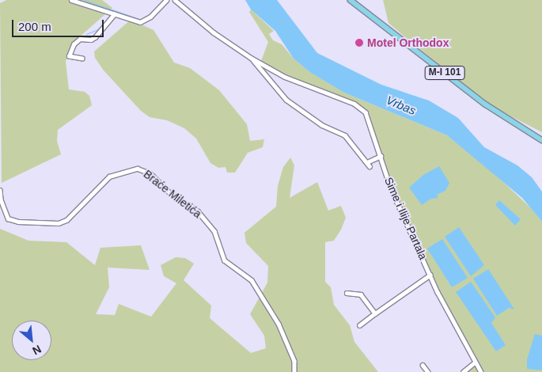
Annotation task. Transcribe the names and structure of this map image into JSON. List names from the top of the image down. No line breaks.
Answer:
{"streets":{"main road":["M-I 101"],"street":["Braće Miletića","Sime i Ilije Partala"]},"water":["Vrbas"],"places":["Motel Orthodox"],"scale_bar":"200 m","north":"bottom right"}
